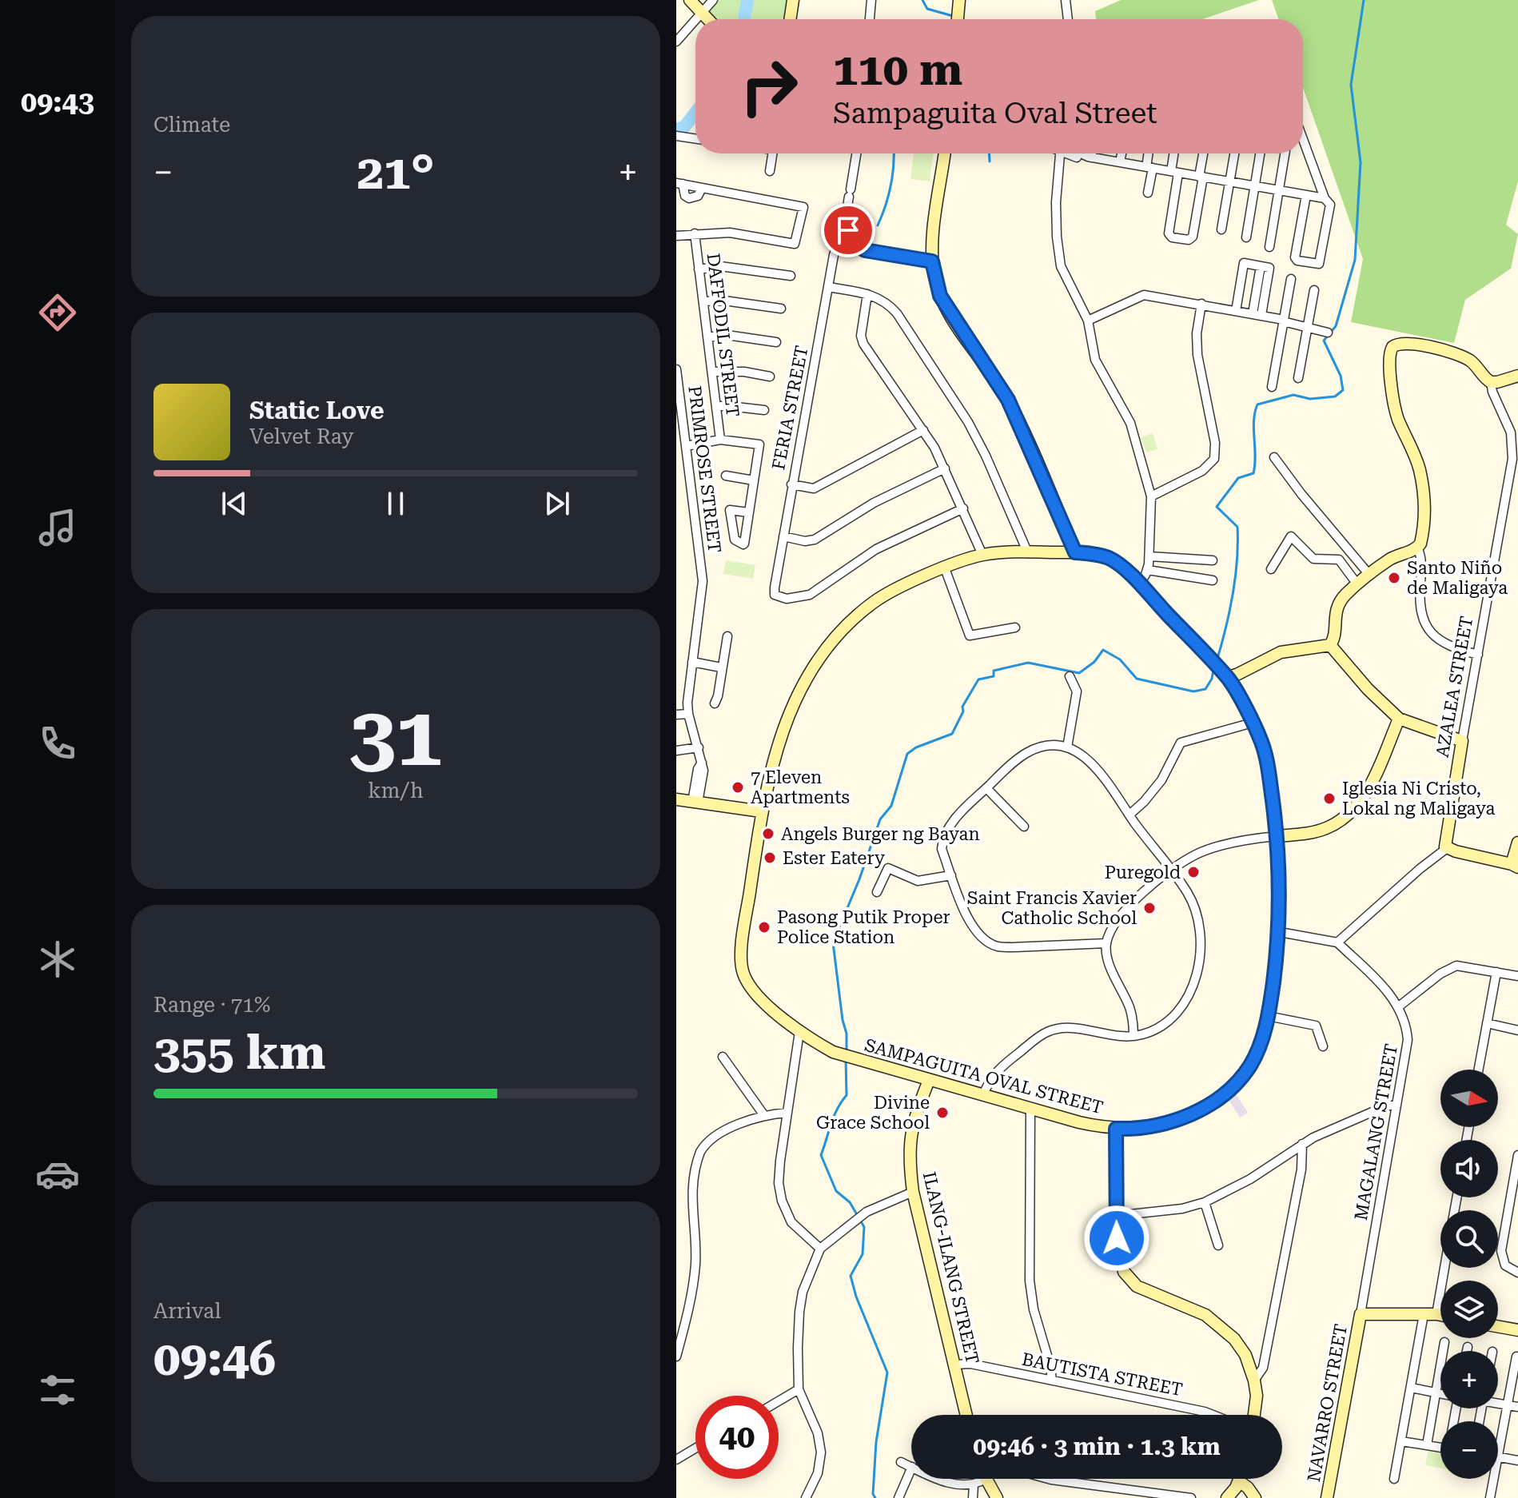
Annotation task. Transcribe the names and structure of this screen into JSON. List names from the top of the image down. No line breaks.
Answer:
{"streets":{"street":["DAFFODIL STREET","FERIA STREET","PRIMROSE STREET","AZALEA STREET","SAMPAGUITA OVAL STREET","MAGALANG STREET","ILANG-ILANG STREET","BAUTISTA STREET","NAVARRO STREET"]},"crossings":[["SAMPAGUITA OVAL STREET","ILANG-ILANG STREET"],["MAGALANG STREET","NAVARRO STREET"],["ILANG-ILANG STREET","BAUTISTA STREET"]],"places":["Santo Niño de Maligaya","7 Eleven Apartments","Iglesia Ni Cristo, Lokal ng Maligaya","Angels Burger ng Bayan","Ester Eatery","Puregold","Saint Francis Xavier Catholic School","Pasong Putik Proper Police Station","Divine Grace School"],"north":"right","page":{"tabs":"09:43","tile":["Climate",["31","km/h"],["Range · 71%","355 km"],["Arrival","09:46"]],"turn":["110 m","Sampaguita Oval Street"],"heat":["−","21°","+"],"song":["Static Love","Velvet Ray"],"map_buttons":["+","−"],"limit":"40","trip":"09:46 · 3 min · 1.3 km"}}
